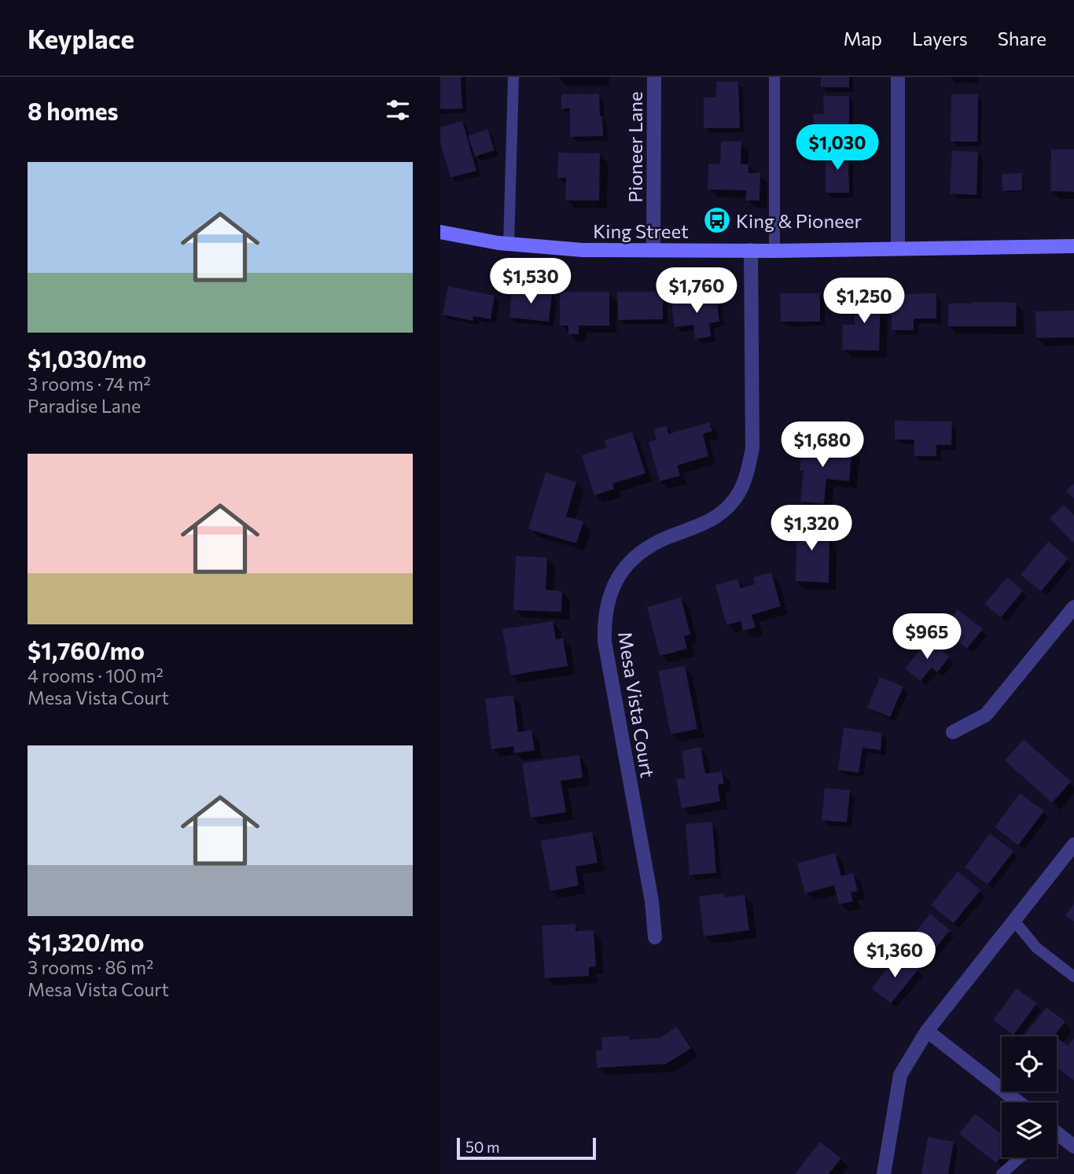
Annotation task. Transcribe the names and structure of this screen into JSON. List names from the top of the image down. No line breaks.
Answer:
{"streets":{"street":["Pioneer Lane","King Street","Mesa Vista Court"]},"crossings":[["Pioneer Lane","King Street"],["King Street","Mesa Vista Court"]],"places":{"bus stop":["King & Pioneer"]},"scale_bar":"50 m","page":{"header":"Keyplace","nav":["Map","Layers","Share"],"heading":"8 homes","price":["$1,030","$1,530","$1,760","$1,250","$1,680","$1,320","$965","$1,360"],"list":[{"name":"$1,030/mo","note":"3 rooms · 74 m² · Paradise Lane"},{"name":"$1,760/mo","note":"4 rooms · 100 m² · Mesa Vista Court"},{"name":"$1,320/mo","note":"3 rooms · 86 m² · Mesa Vista Court"}],"scale":"50 m"}}
